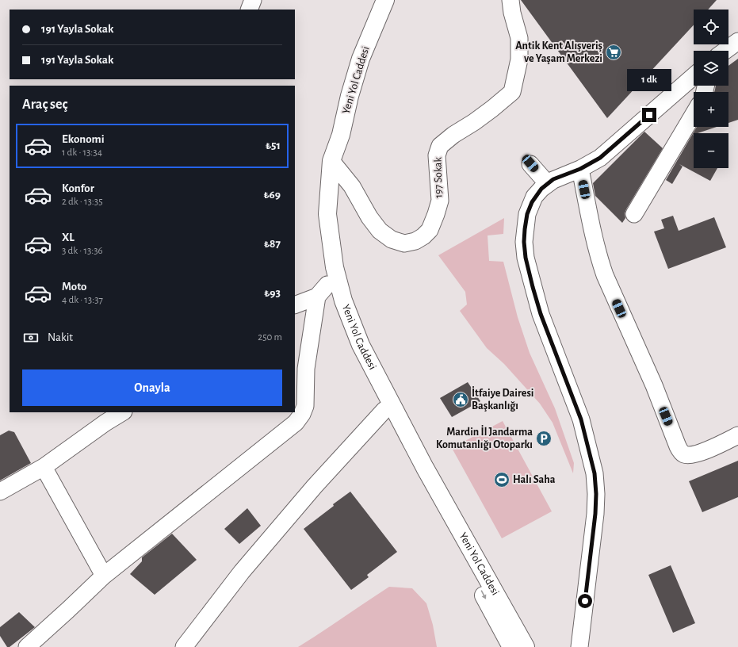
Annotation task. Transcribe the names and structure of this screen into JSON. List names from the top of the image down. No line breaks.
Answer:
{"streets":{"main road":["Yeni Yol Caddesi"],"street":["197 Sokak"]},"crossings":[["Yeni Yol Caddesi","197 Sokak"]],"places":{"supermarket":["Antik Kent Alışveriş ve Yaşam Merkezi"],"public building":["İtfaiye Dairesi Başkanlığı"],"parking":["Mardin İl Jandarma Komutanlığı Otoparkı"],"sports":["Halı Saha"]},"page":{"map_buttons":["+","−"],"banner":["191 Yayla Sokak","191 Yayla Sokak"],"bubble":"1 dk","heading":"Araç seç","list":[{"name":"Ekonomi","note":"1 dk · 13:34","value":"₺51"},{"name":"Konfor","note":"2 dk · 13:35","value":"₺69"},{"name":"XL","note":"3 dk · 13:36","value":"₺87"},{"name":"Moto","note":"4 dk · 13:37","value":"₺93"}],"pay":["Nakit","250 m"],"buttons":"Onayla"}}
